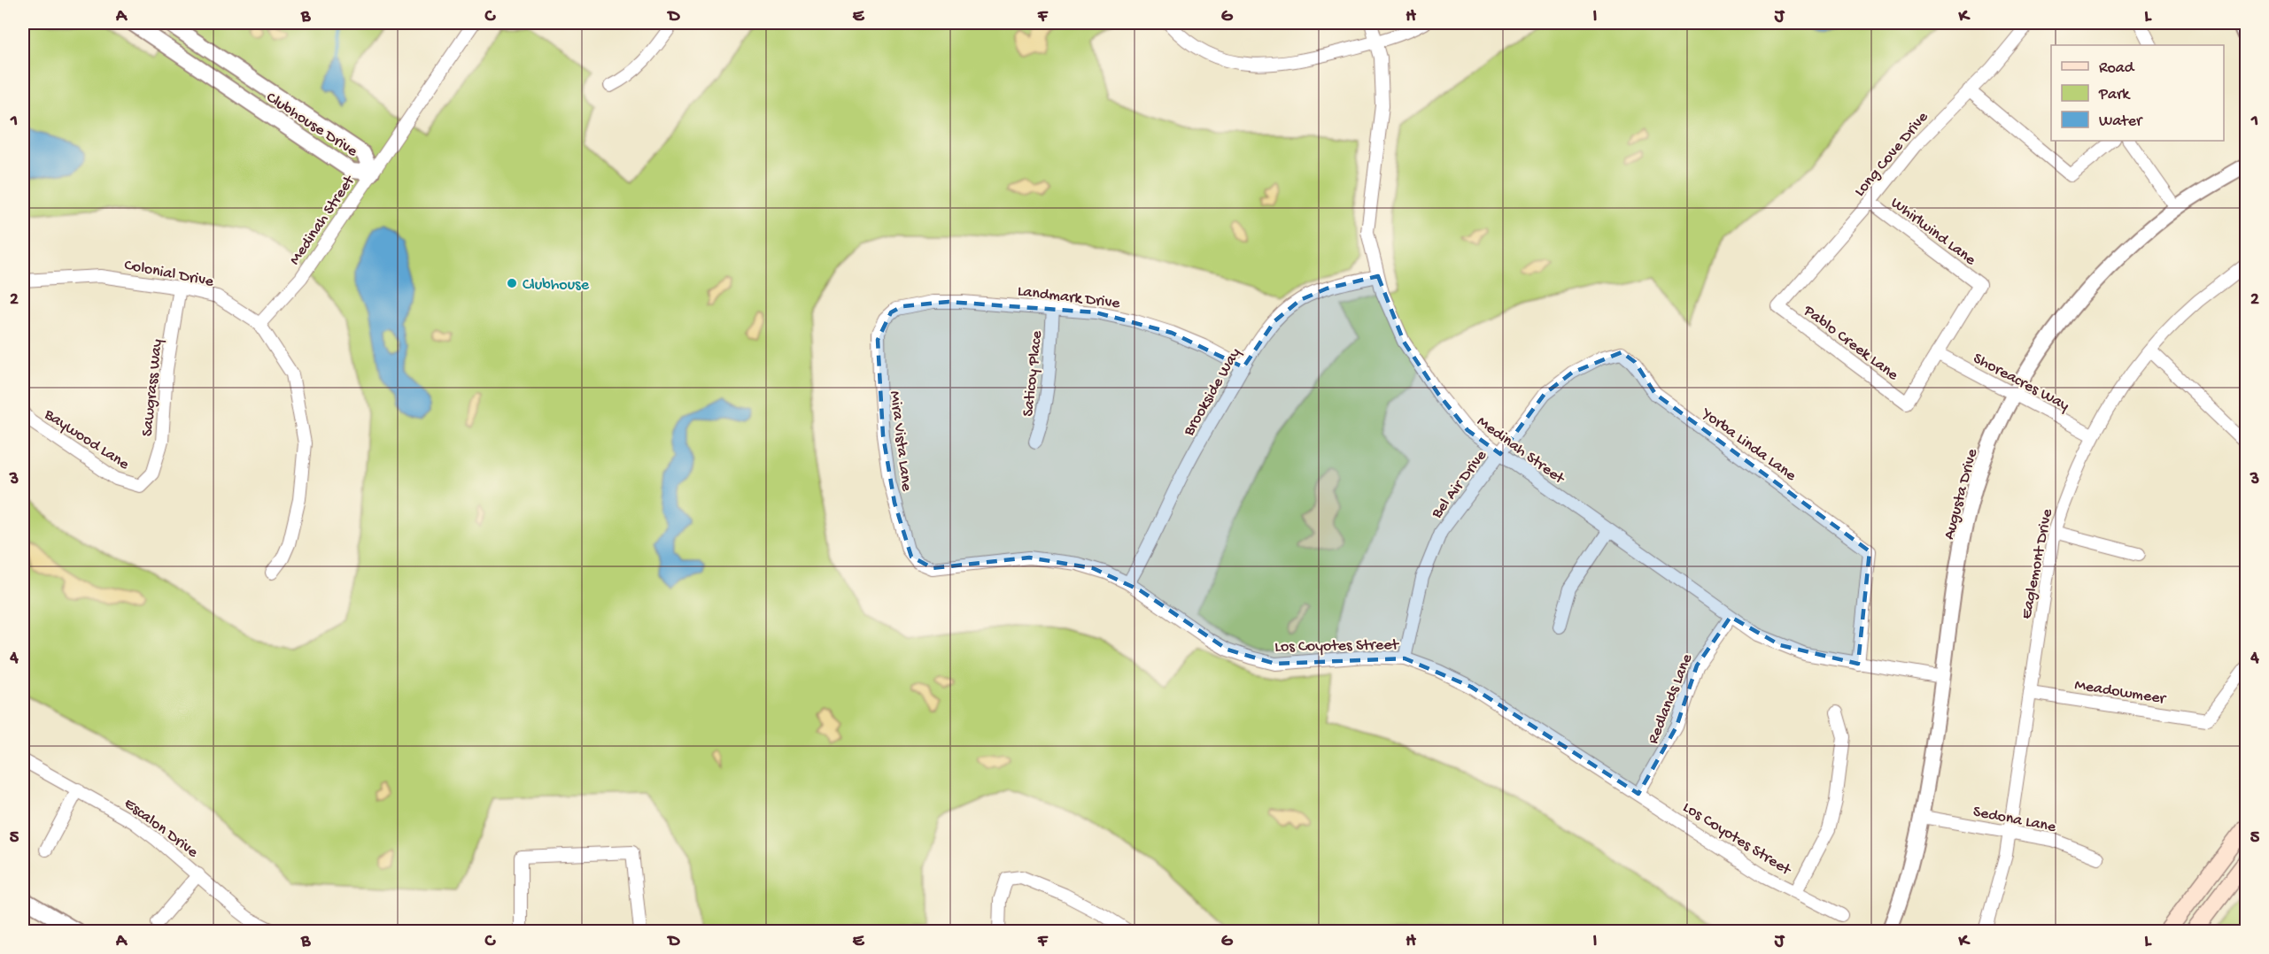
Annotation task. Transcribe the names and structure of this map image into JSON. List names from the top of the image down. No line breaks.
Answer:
{"streets":{"street":["Clubhouse Drive","Long Cove Drive","Medinah Street","Whirlwind Lane","Colonial Drive","Landmark Drive","Pablo Creek Lane","Saticoy Place","Shoreacres Way","Sawgrass Way","Brookside Way","Baywood Lane","Mira Vista Lane","Yorba Linda Lane","Bel Air Drive","Augusta Drive","Eaglemont Drive","Los Coyotes Street","Meadowmeer","Redlands Lane","Sedona Lane","Escalon Drive"]},"crossings":[["Clubhouse Drive","Medinah Street"],["Long Cove Drive","Whirlwind Lane"],["Long Cove Drive","Pablo Creek Lane"],["Medinah Street","Colonial Drive"],["Medinah Street","Brookside Way"],["Medinah Street","Yorba Linda Lane"],["Medinah Street","Bel Air Drive"],["Medinah Street","Augusta Drive"],["Medinah Street","Redlands Lane"],["Whirlwind Lane","Pablo Creek Lane"],["Whirlwind Lane","Shoreacres Way"],["Colonial Drive","Sawgrass Way"],["Landmark Drive","Saticoy Place"],["Landmark Drive","Brookside Way"],["Landmark Drive","Mira Vista Lane"],["Pablo Creek Lane","Shoreacres Way"],["Shoreacres Way","Augusta Drive"],["Shoreacres Way","Eaglemont Drive"],["Sawgrass Way","Baywood Lane"],["Brookside Way","Los Coyotes Street"],["Mira Vista Lane","Los Coyotes Street"],["Yorba Linda Lane","Bel Air Drive"],["Bel Air Drive","Los Coyotes Street"],["Augusta Drive","Sedona Lane"],["Eaglemont Drive","Meadowmeer"],["Eaglemont Drive","Sedona Lane"],["Los Coyotes Street","Redlands Lane"]],"places":["Clubhouse"],"legend":["Road","Park","Water"],"grid":{"columns":["A","B","C","D","E","F","G","H","I","J","K","L"],"rows":["1","2","3","4","5"]}}
